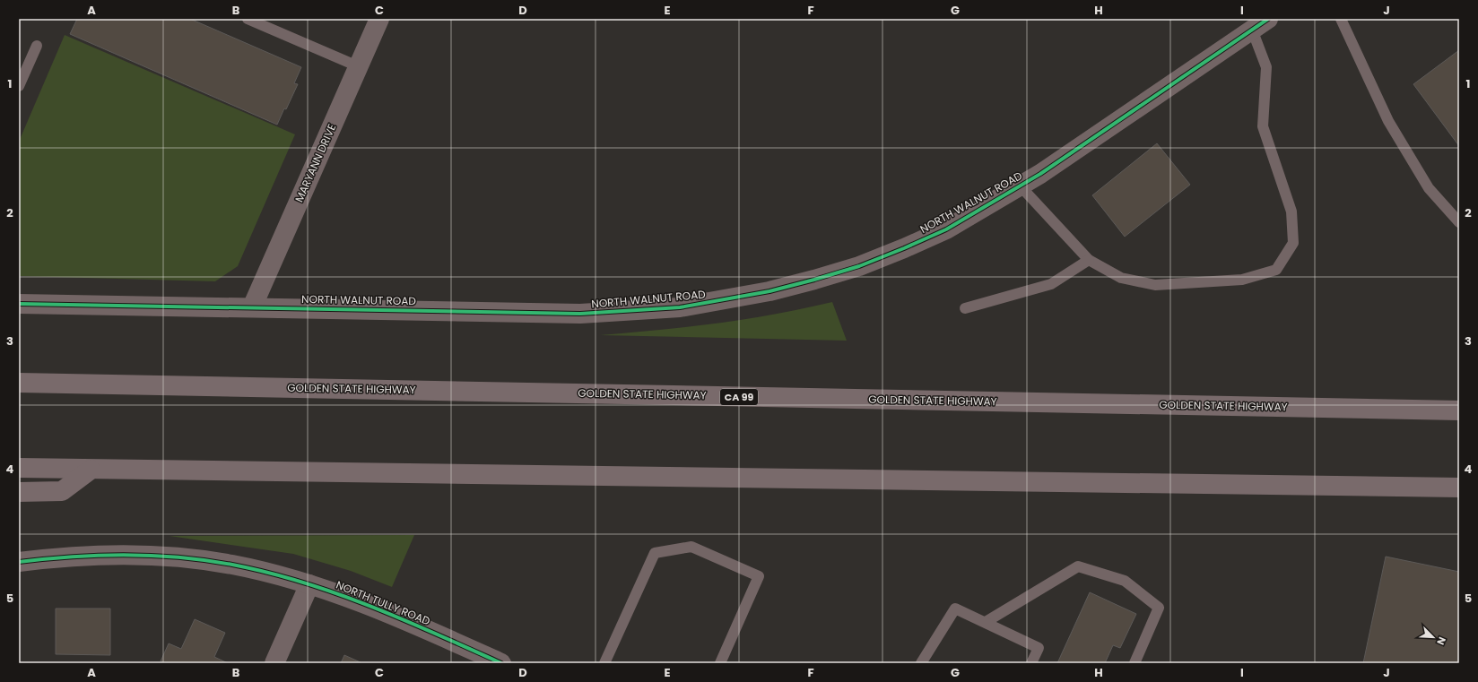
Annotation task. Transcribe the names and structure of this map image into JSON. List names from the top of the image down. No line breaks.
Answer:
{"streets":{"highway":["GOLDEN STATE HIGHWAY","CA 99"],"street":["MARYANN DRIVE","NORTH WALNUT ROAD","NORTH TULLY ROAD"]},"crossings":[["MARYANN DRIVE","NORTH WALNUT ROAD"]],"north":"bottom right","grid":{"columns":["A","B","C","D","E","F","G","H","I","J"],"rows":["1","2","3","4","5"]}}
